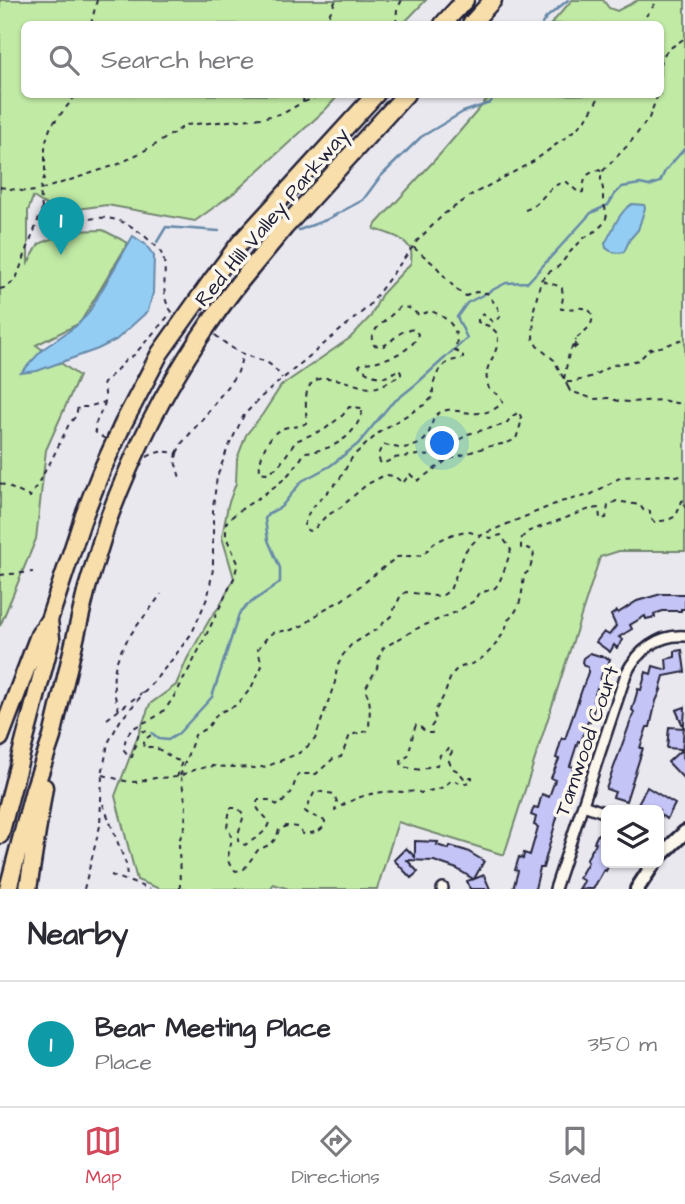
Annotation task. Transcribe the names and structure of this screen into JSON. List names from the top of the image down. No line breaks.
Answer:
{"streets":{"highway":["Red Hill Valley Parkway"],"street":["Tamwood Court"]},"page":{"search":"Search here","pins":"1","heading":"Nearby","list":[{"mark":"1","name":"Bear Meeting Place","note":"Place","value":"350 m"}],"nav":["Map","Directions","Saved"]}}
